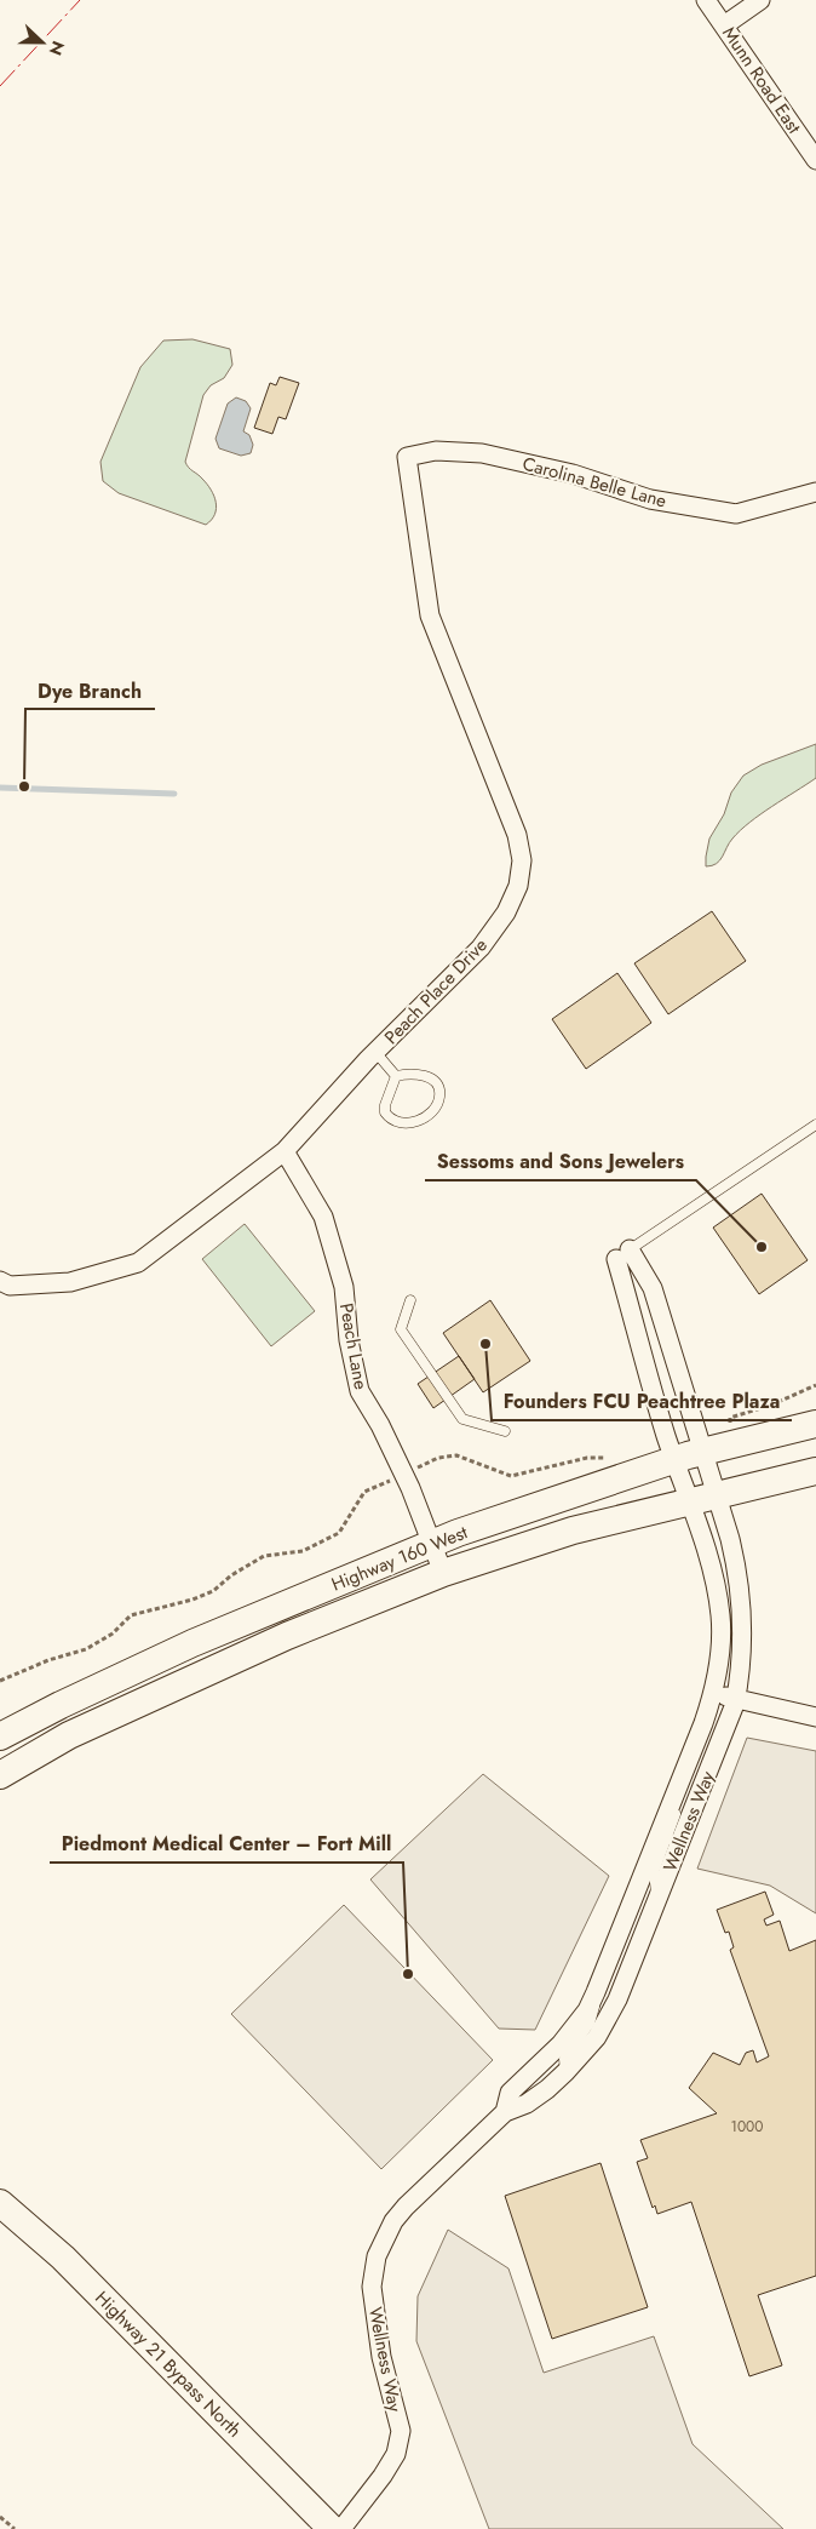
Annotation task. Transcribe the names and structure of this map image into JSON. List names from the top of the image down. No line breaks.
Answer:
{"streets":{"main road":["Highway 160 West","Highway 21 Bypass North"],"street":["Munn Road East","Carolina Belle Lane","Peach Place Drive","Peach Lane","Wellness Way"]},"crossings":[["Carolina Belle Lane","Peach Place Drive"],["Peach Place Drive","Peach Lane"],["Peach Lane","Highway 160 West"],["Highway 160 West","Wellness Way"]],"places":["Dye Branch","Sessoms and Sons Jewelers","Founders FCU Peachtree Plaza","Piedmont Medical Center – Fort Mill"],"house_numbers":["1000"],"north":"right"}
